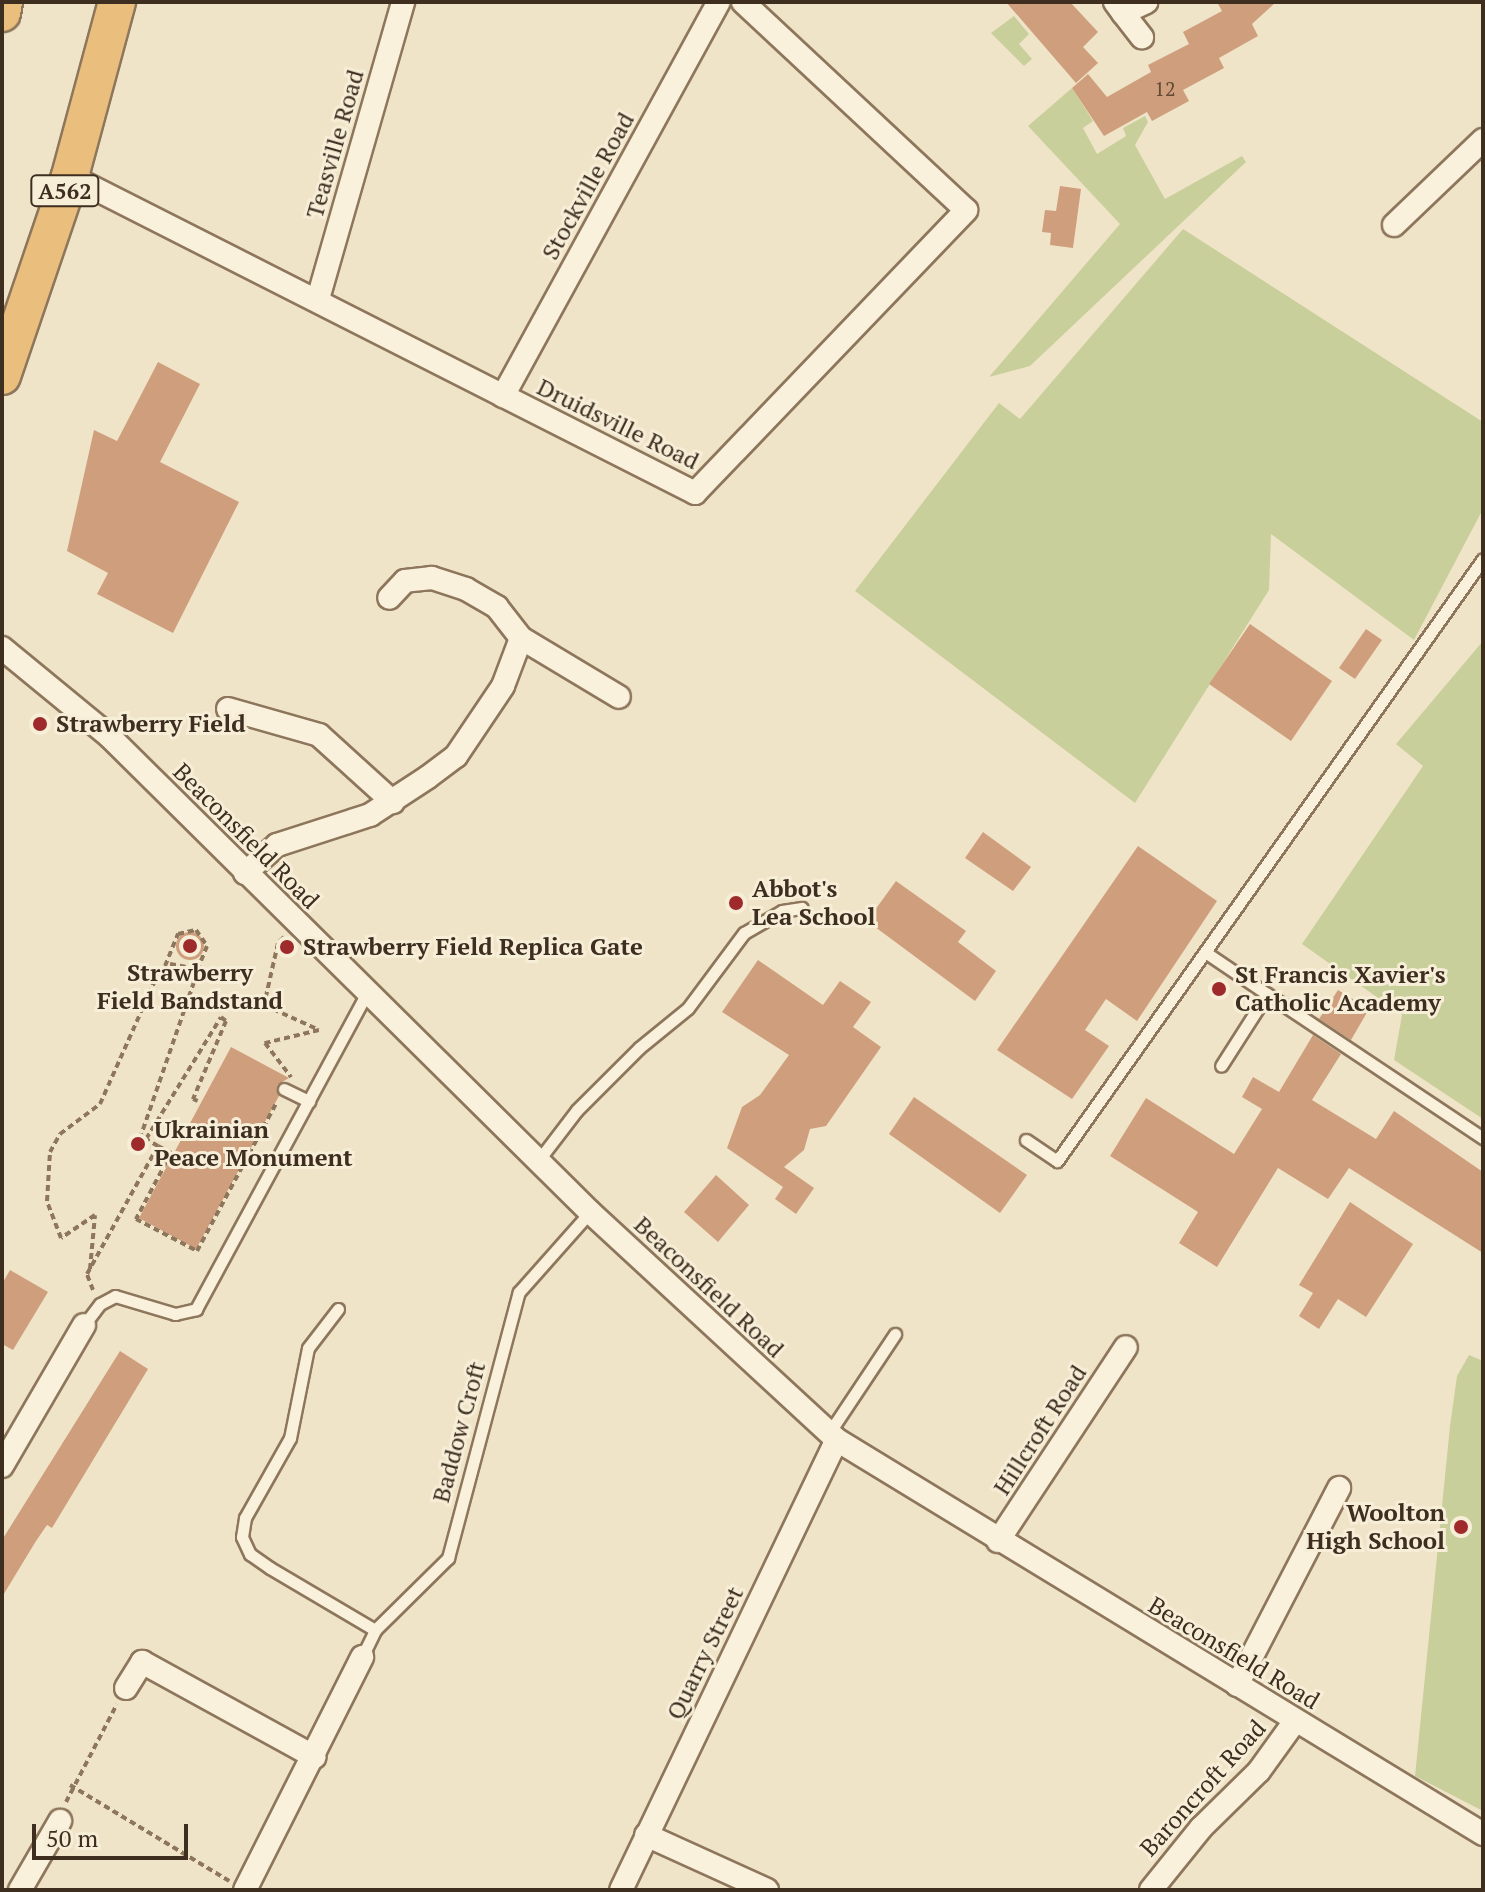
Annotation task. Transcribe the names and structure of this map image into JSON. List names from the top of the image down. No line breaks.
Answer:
{"streets":{"highway":["A562"],"street":["Teasville Road","Stockville Road","Druidsville Road","Beaconsfield Road","Hillcroft Road","Quarry Street","Baroncroft Road"],"lane":["Baddow Croft"]},"crossings":[["Teasville Road","Druidsville Road"],["Stockville Road","Druidsville Road"],["A562","Druidsville Road"],["Beaconsfield Road","Hillcroft Road"],["Beaconsfield Road","Baddow Croft"],["Beaconsfield Road","Quarry Street"],["Beaconsfield Road","Baroncroft Road"]],"places":["Strawberry Field","Abbot's Lea School","Strawberry Field Bandstand","Strawberry Field Replica Gate","St Francis Xavier's Catholic Academy","Ukrainian Peace Monument","Woolton High School"],"house_numbers":["12"],"scale_bar":"50 m"}
